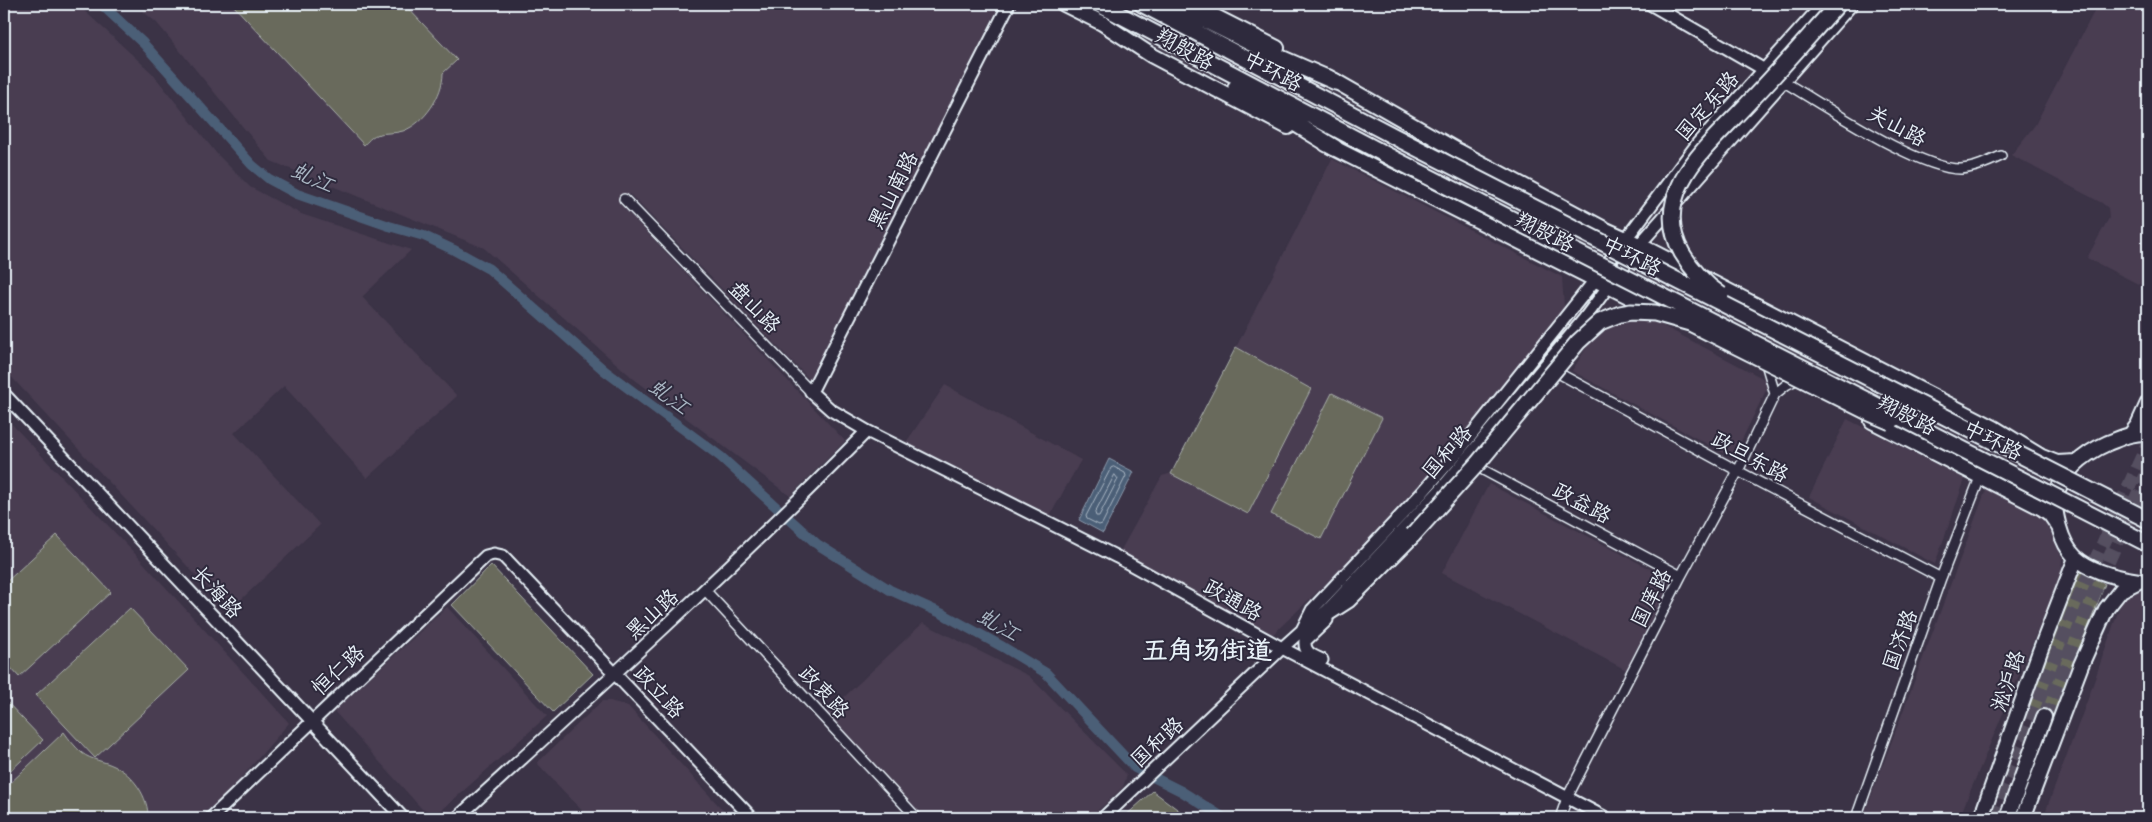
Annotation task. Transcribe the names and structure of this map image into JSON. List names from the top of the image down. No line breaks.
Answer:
{"streets":{"highway":["中环路"],"main road":["翔殷路","淞沪路"],"street":["国定东路","关山路","黑山南路","盘山路","国和路","政旦东路","政益路","长海路","国庠路","政通路","黑山路","国济路","恒仁路","政立路","政衷路"]},"crossings":[["翔殷路","国定东路"],["翔殷路","国和路"],["翔殷路","国庠路"],["翔殷路","国济路"],["国定东路","国和路"],["关山路","国和路"],["黑山南路","盘山路"],["盘山路","政通路"],["盘山路","黑山路"],["国和路","政旦东路"],["国和路","政益路"],["国和路","政通路"],["政旦东路","国庠路"],["政旦东路","国济路"],["政益路","国庠路"],["长海路","恒仁路"],["国庠路","政通路"],["政通路","黑山路"],["黑山路","政立路"],["黑山路","政衷路"],["恒仁路","政立路"]],"districts":["五角场街道"],"water":["虬江"]}
